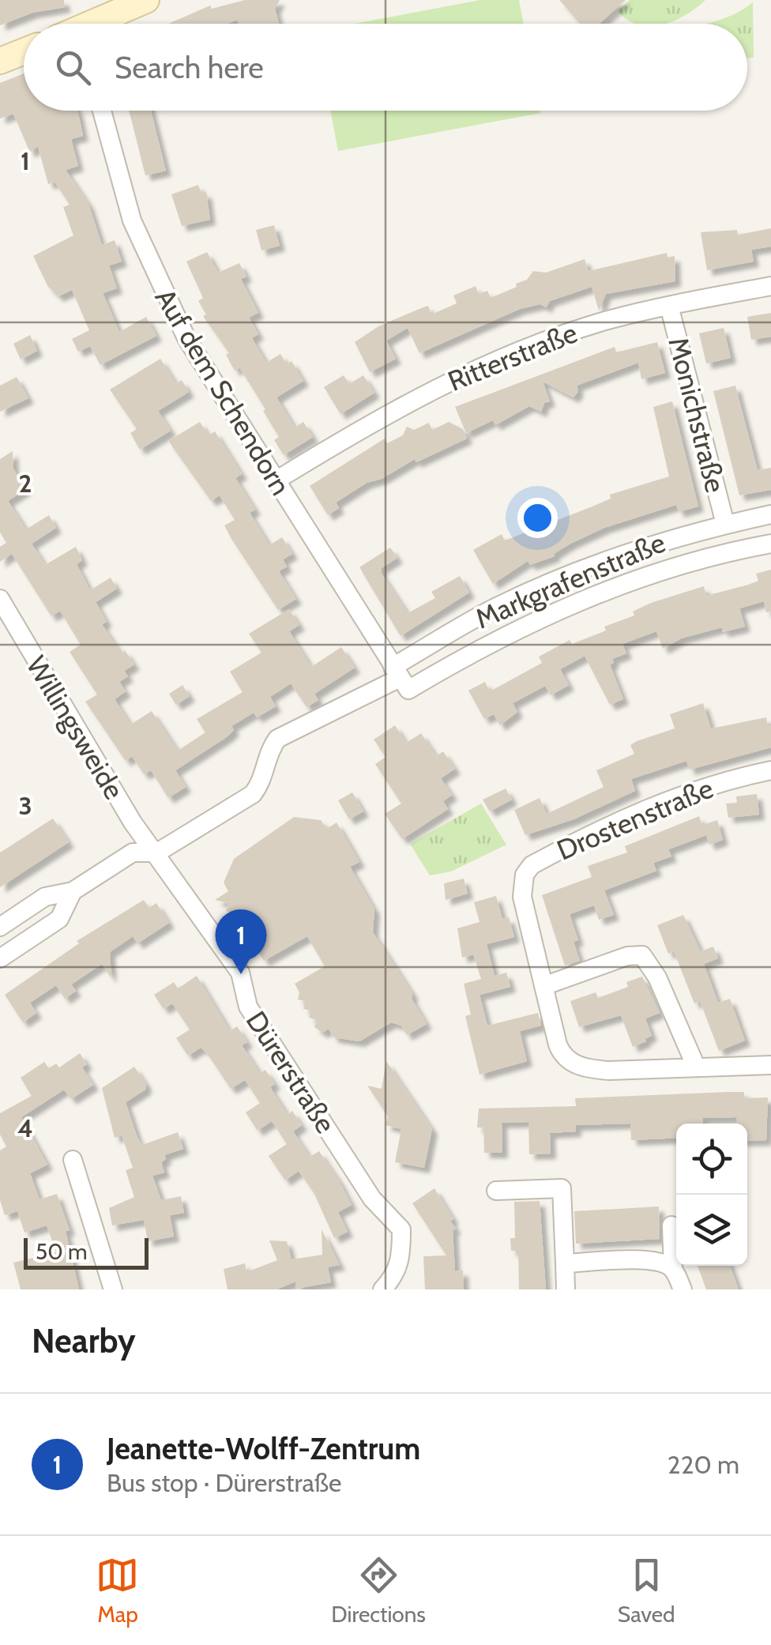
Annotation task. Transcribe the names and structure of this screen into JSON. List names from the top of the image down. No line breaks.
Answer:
{"streets":{"street":["Ritterstraße","Auf dem Schendorn","Monichstraße","Markgrafenstraße","Willingsweide","Drostenstraße","Dürerstraße"]},"crossings":[["Ritterstraße","Auf dem Schendorn"],["Ritterstraße","Monichstraße"],["Auf dem Schendorn","Markgrafenstraße"],["Monichstraße","Markgrafenstraße"],["Markgrafenstraße","Willingsweide"],["Markgrafenstraße","Dürerstraße"],["Willingsweide","Dürerstraße"]],"scale_bar":"50 m","page":{"search":"Search here","pins":"1","scale":"50 m","heading":"Nearby","list":[{"mark":"1","name":"Jeanette-Wolff-Zentrum","note":"Bus stop · Dürerstraße","value":"220 m"}],"nav":["Map","Directions","Saved"]},"grid":{"rows":["1","2","3","4"]}}
